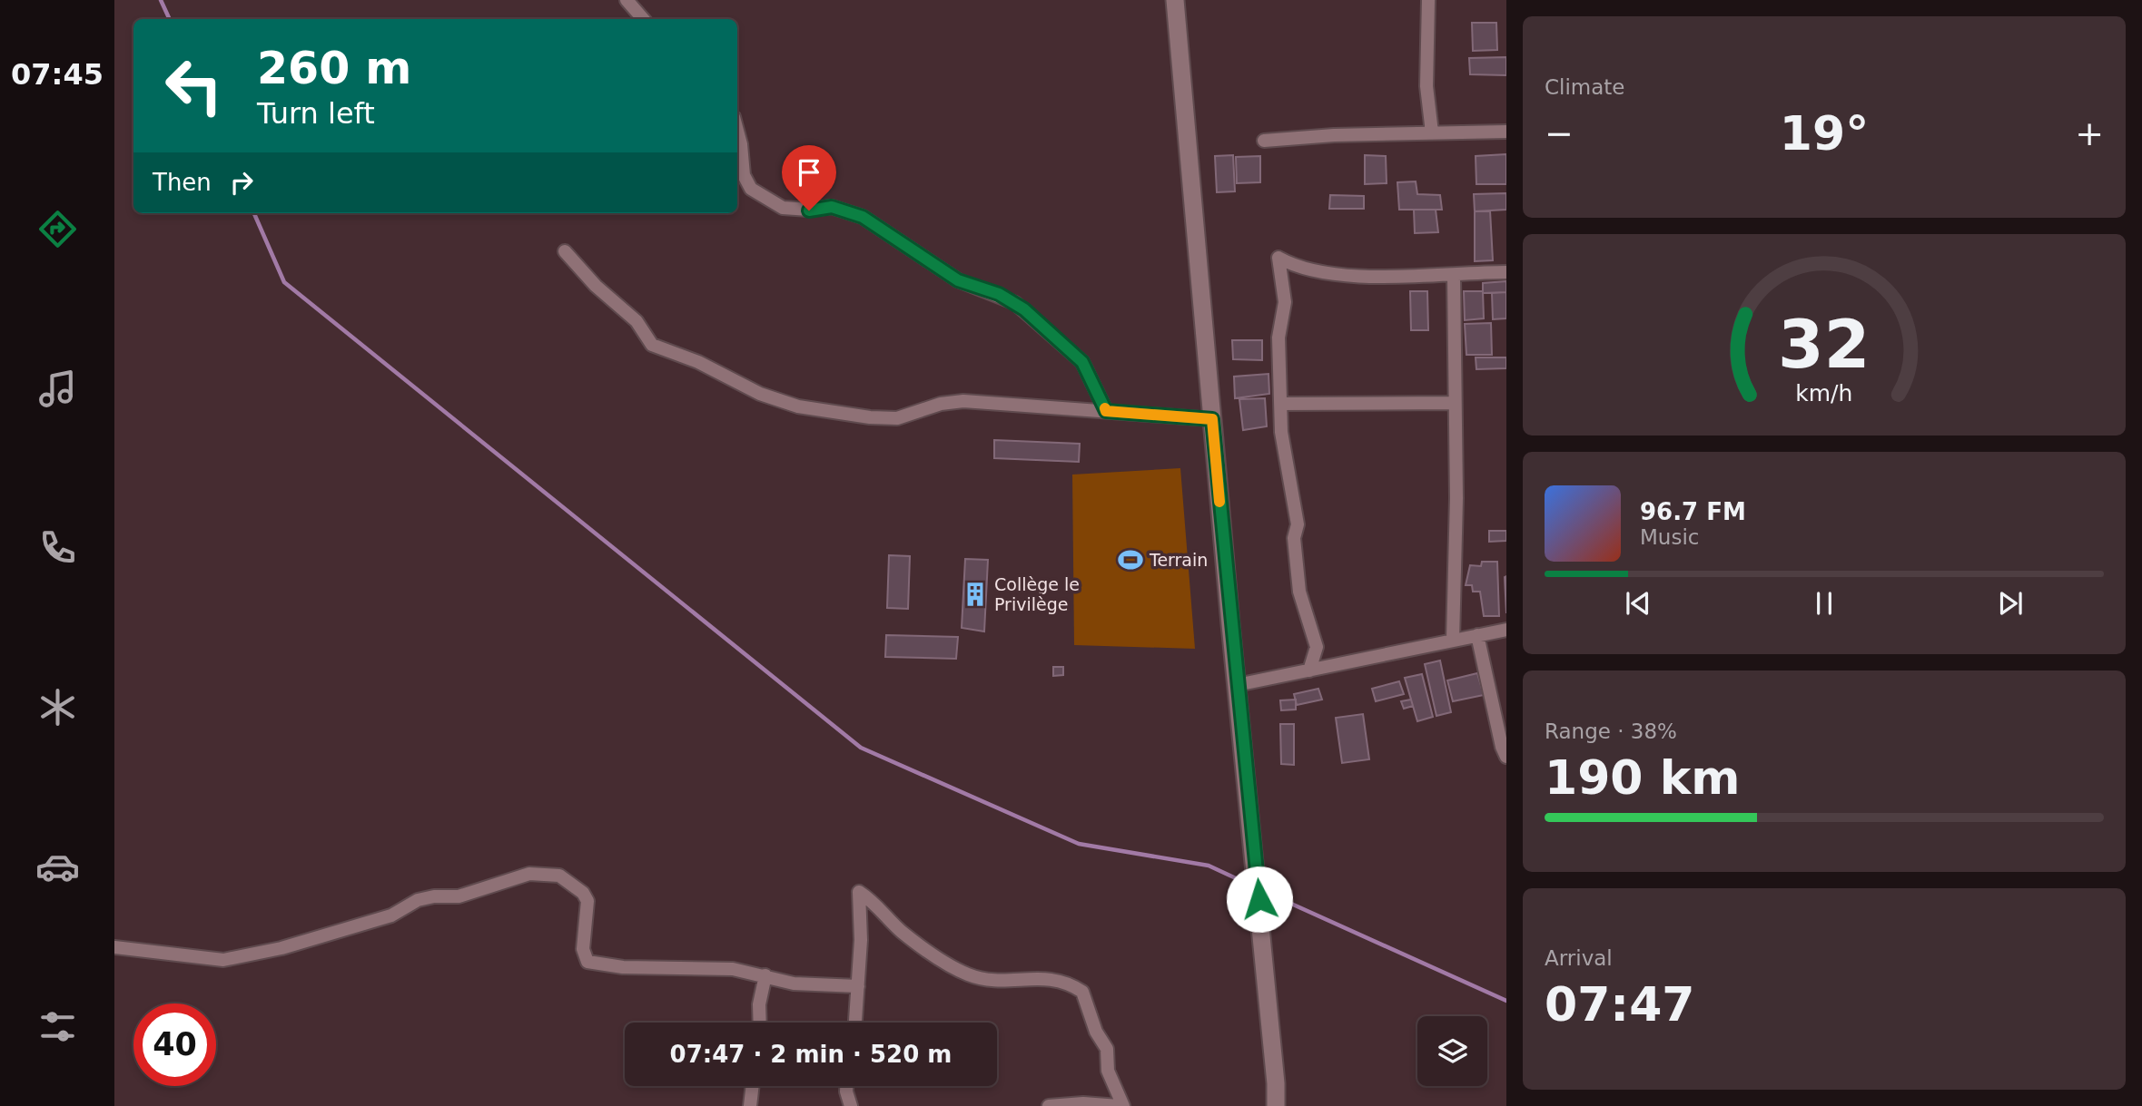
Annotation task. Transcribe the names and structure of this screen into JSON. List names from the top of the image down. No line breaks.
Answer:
{"places":{"sports":["Terrain"],"building":["Collège le Privilège"]},"page":{"tabs":"07:45","tile":["Climate",["Range · 38%","190 km"],["Arrival","07:47"]],"turn":["260 m","Turn left"],"heat":["−","19°","+"],"then":"Then","song":["96.7 FM","Music"],"limit":"40","trip":"07:47 · 2 min · 520 m","gauge":["32","km/h"]}}
